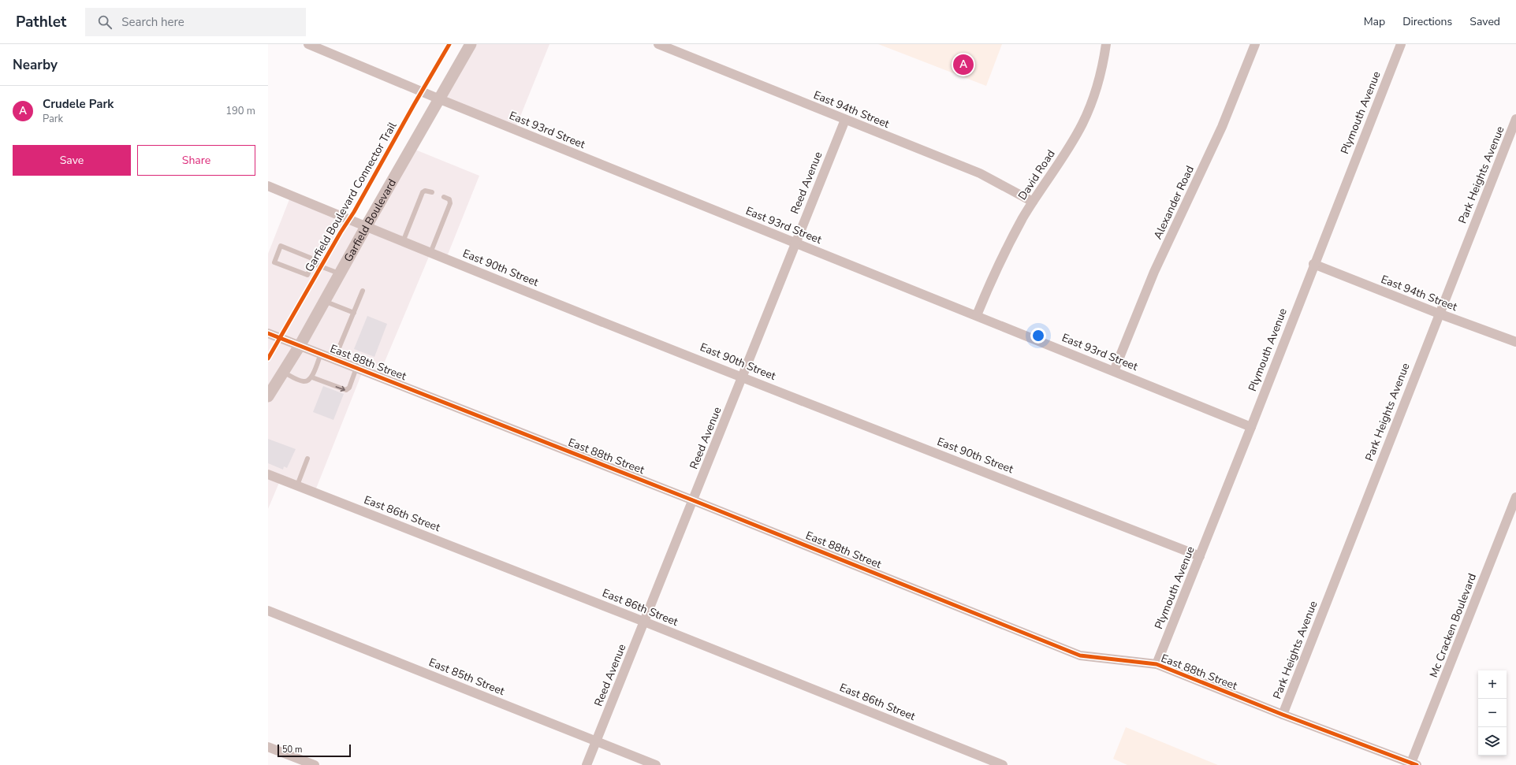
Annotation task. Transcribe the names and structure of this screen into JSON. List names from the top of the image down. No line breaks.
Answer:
{"streets":{"street":["East 94th Street","Plymouth Avenue","East 93rd Street","David Road","Park Heights Avenue","Reed Avenue","Alexander Road","Garfield Boulevard","East 90th Street","East 88th Street","East 86th Street","Mc Cracken Boulevard","East 85th Street"],"cycle path":["Garfield Boulevard Connector Trail"]},"crossings":[["East 94th Street","Plymouth Avenue"],["East 94th Street","David Road"],["East 94th Street","Park Heights Avenue"],["East 94th Street","Reed Avenue"],["Plymouth Avenue","East 93rd Street"],["Plymouth Avenue","East 90th Street"],["Plymouth Avenue","East 88th Street"],["East 93rd Street","David Road"],["East 93rd Street","Reed Avenue"],["East 93rd Street","Alexander Road"],["East 93rd Street","Garfield Boulevard"],["Park Heights Avenue","East 88th Street"],["Reed Avenue","East 90th Street"],["Reed Avenue","East 88th Street"],["Reed Avenue","East 86th Street"],["Reed Avenue","East 85th Street"],["Garfield Boulevard","East 90th Street"],["Garfield Boulevard","East 88th Street"],["East 88th Street","Mc Cracken Boulevard"]],"scale_bar":"50 m","page":{"header":"Pathlet","search":"Search here","nav":["Map","Directions","Saved"],"heading":"Nearby","pins":"A","list":[{"mark":"A","name":"Crudele Park","note":"Park","value":"190 m"}],"buttons":["Save","Share"],"map_buttons":["+","−"],"scale":"50 m"}}
